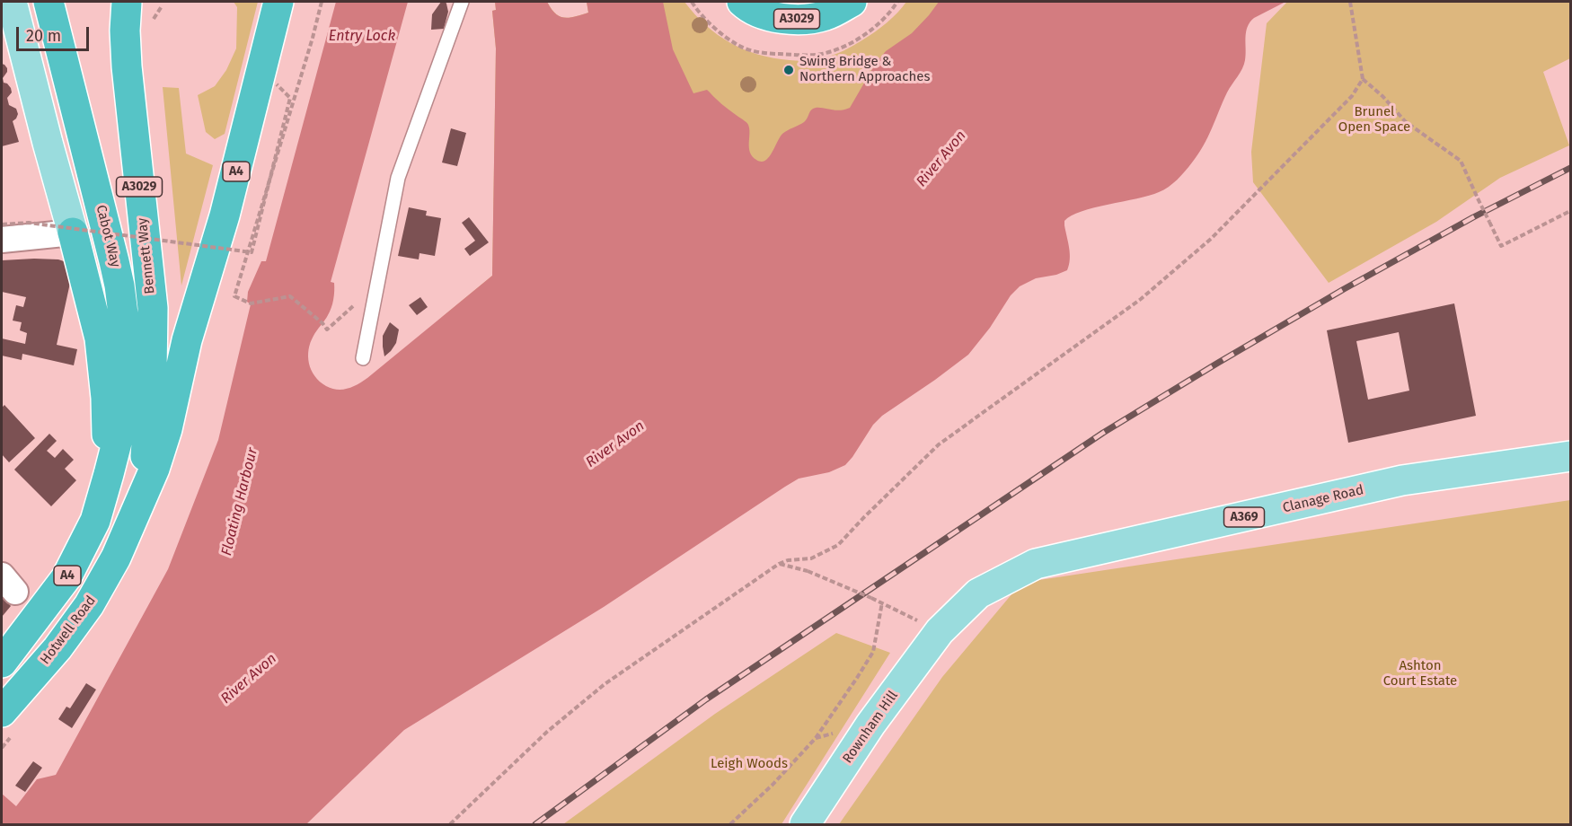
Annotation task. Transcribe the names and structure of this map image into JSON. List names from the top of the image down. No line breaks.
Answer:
{"streets":{"highway":["A3029","A4","Cabot Way","Bennett Way","Hotwell Road"],"main road":["Clanage Road","A369","Rownham Hill"]},"crossings":[["A4","Cabot Way"],["A4","Bennett Way"],["A4","Hotwell Road"],["Bennett Way","Hotwell Road"],["Clanage Road","Rownham Hill"]],"water":["Entry Lock","River Avon","Floating Harbour"],"parks":["Brunel Open Space","Ashton Court Estate","Leigh Woods"],"places":["Swing Bridge & Northern Approaches"],"scale_bar":"20 m"}
